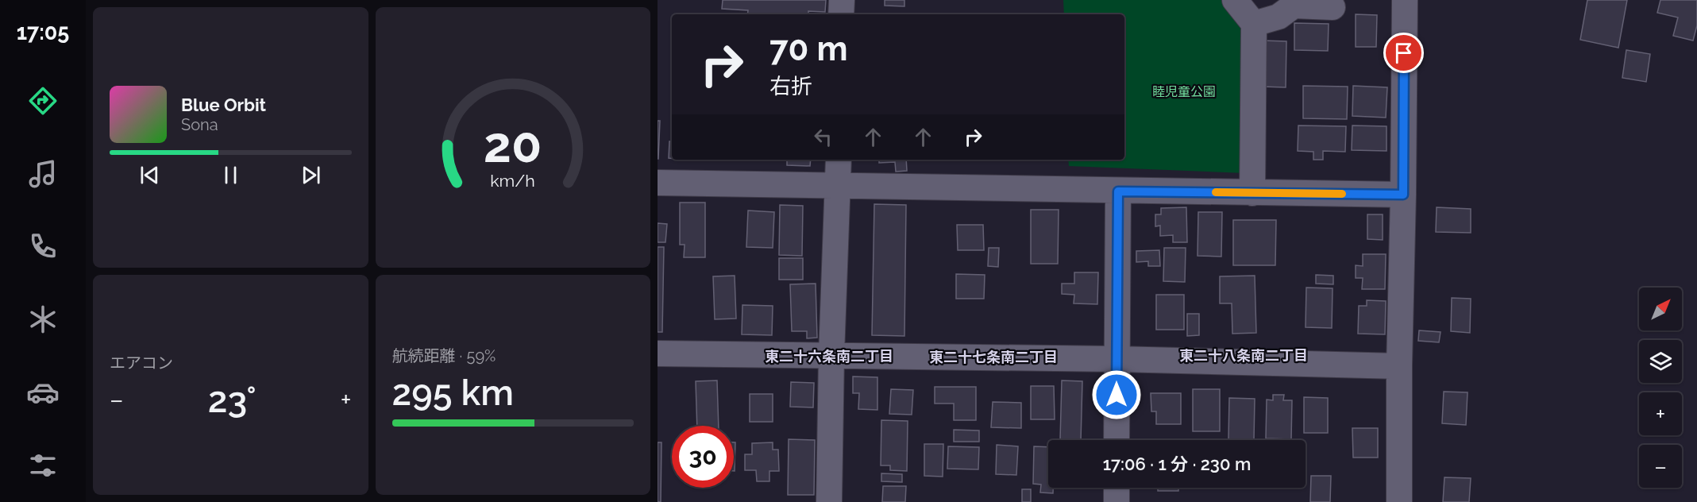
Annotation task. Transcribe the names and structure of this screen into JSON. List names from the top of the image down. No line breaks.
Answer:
{"districts":["東二十八条南二丁目","東二十六条南二丁目","東二十七条南二丁目"],"parks":["睦児童公園"],"north":"top right","page":{"tabs":"17:05","turn":["70 m","右折"],"song":["Blue Orbit","Sona"],"tile":["エアコン",["航続距離 · 59%","295 km"]],"map_buttons":["+","−"],"heat":["−","23°","+"],"limit":"30","trip":"17:06 · 1 分 · 230 m","gauge":["20","km/h"]}}
